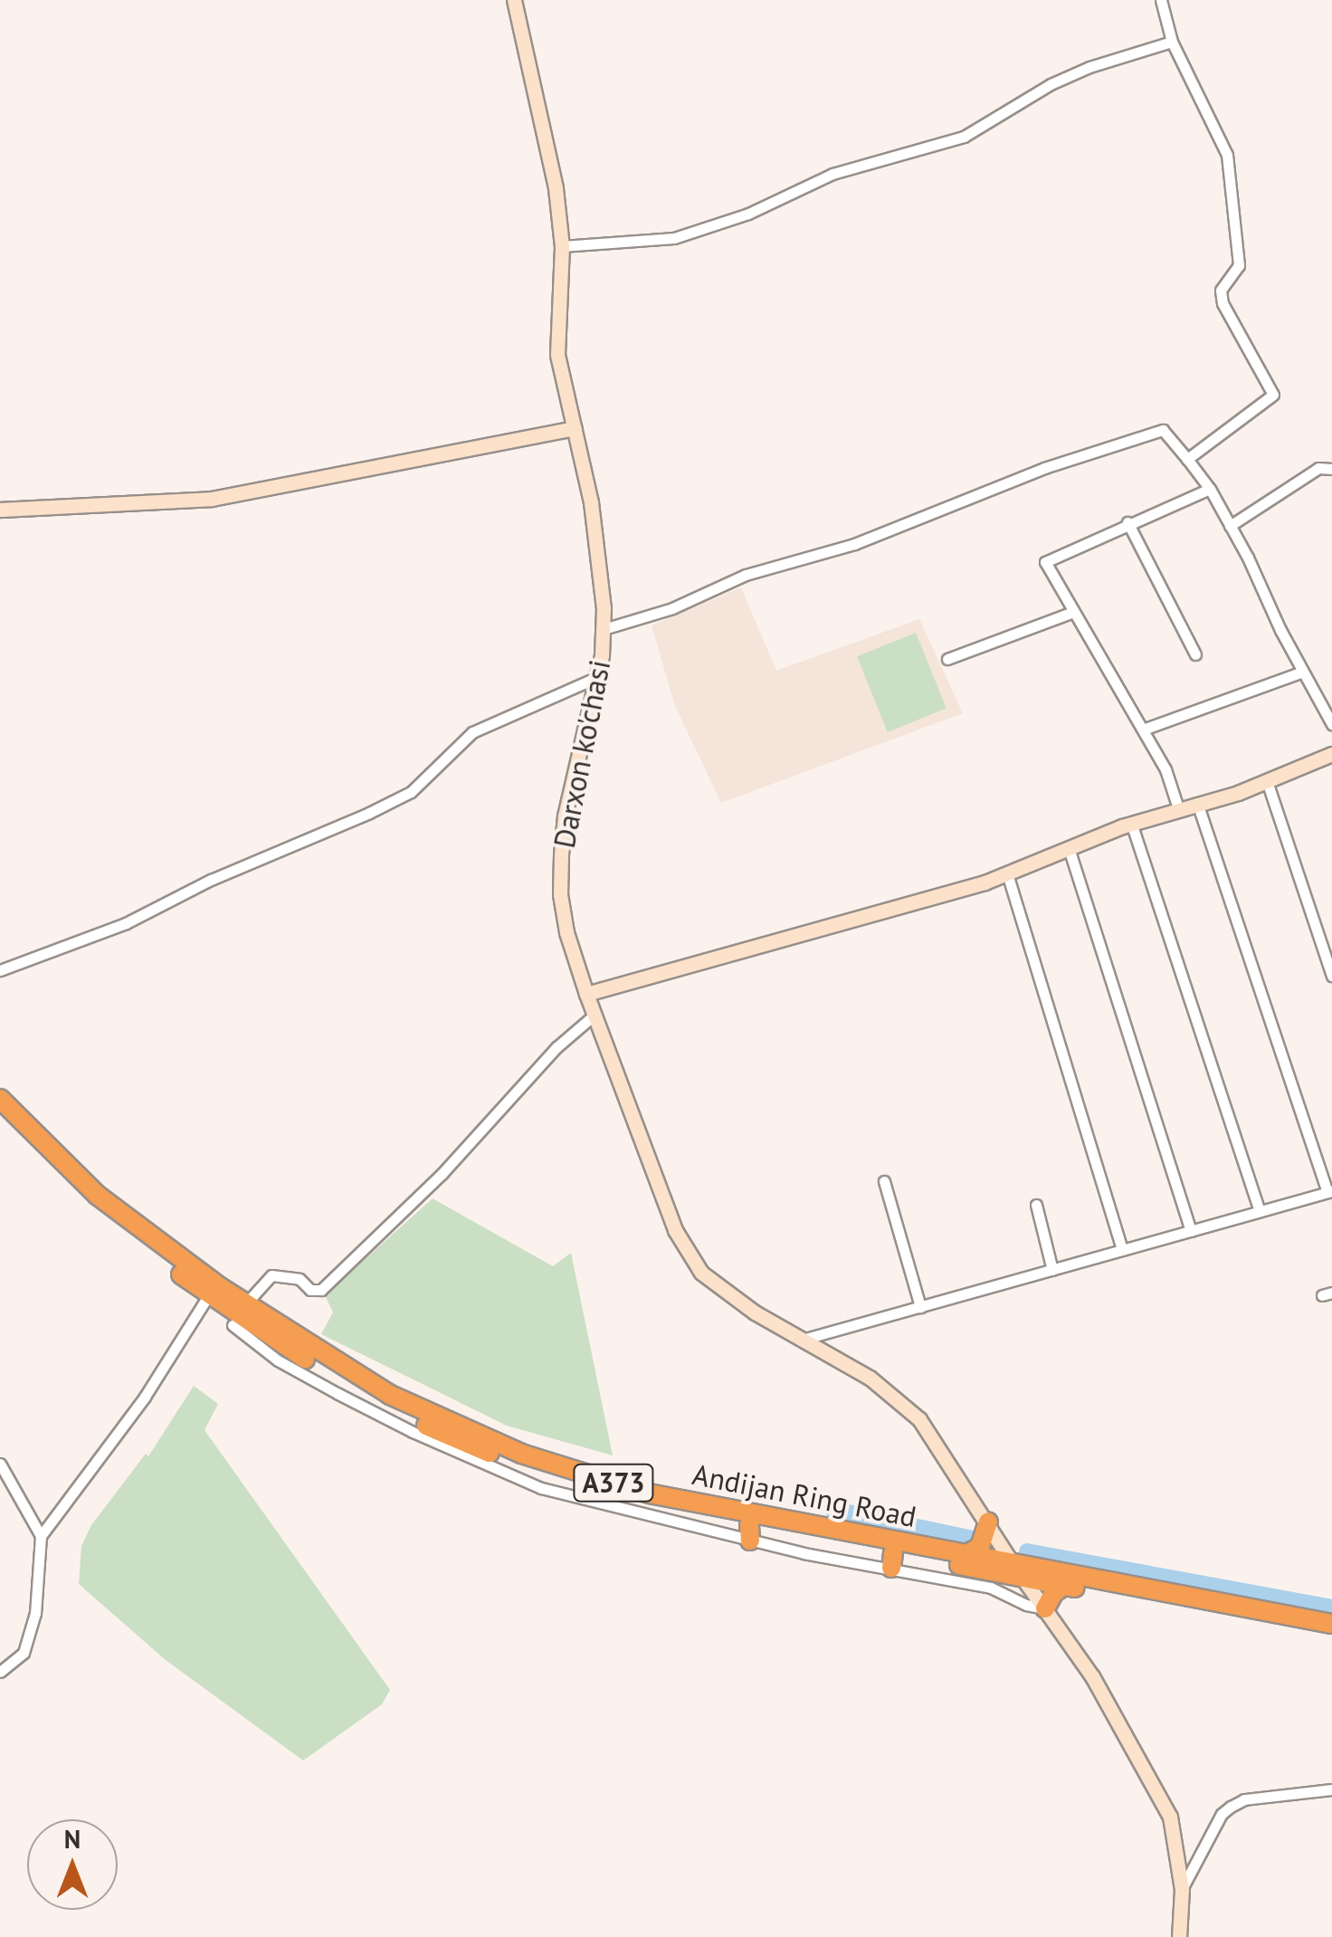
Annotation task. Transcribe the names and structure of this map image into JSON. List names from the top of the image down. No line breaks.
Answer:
{"streets":{"highway":["A373","Andijan Ring Road"],"main road":["Darxon ko'chasi"]},"crossings":[["Darxon ko'chasi","Andijan Ring Road"]],"north":"top"}
